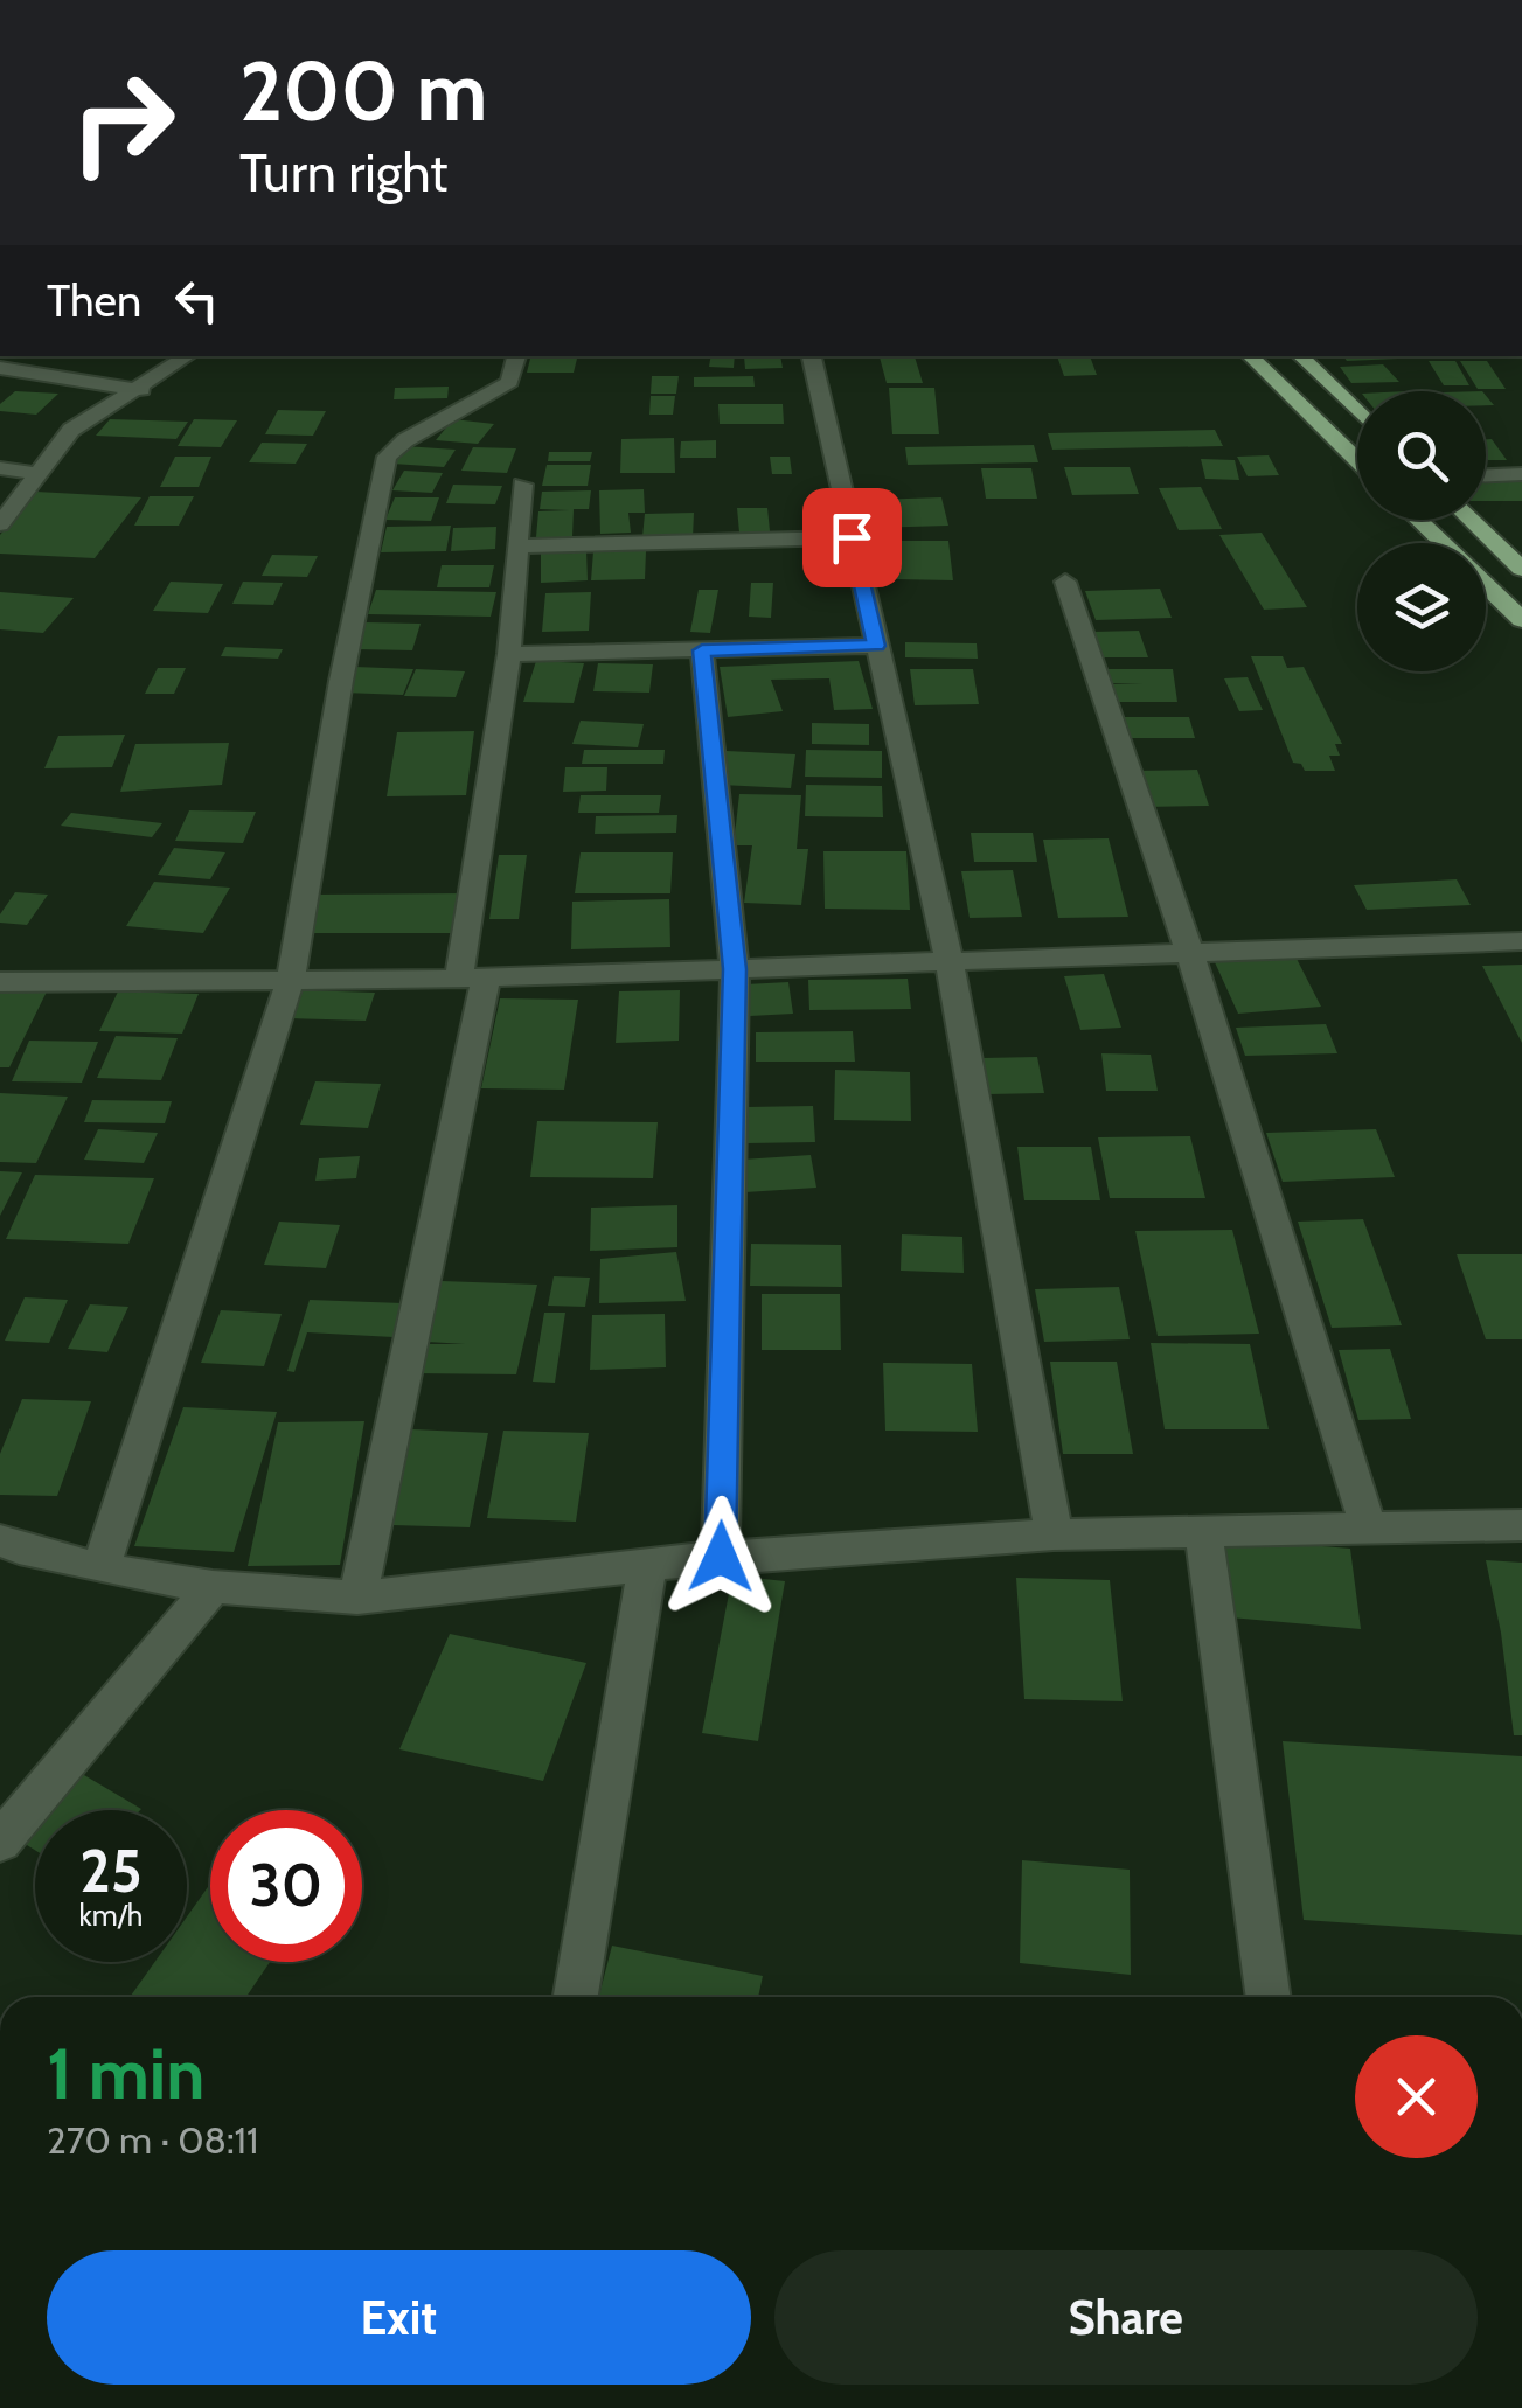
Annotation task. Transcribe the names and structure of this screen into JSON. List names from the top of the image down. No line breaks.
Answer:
{"page":{"turn":["200 m","Turn right"],"then":"Then","speed":"25 km/h","limit":"30","heading":["1 min","270 m · 08:11"],"buttons":["Exit","Share"]}}
